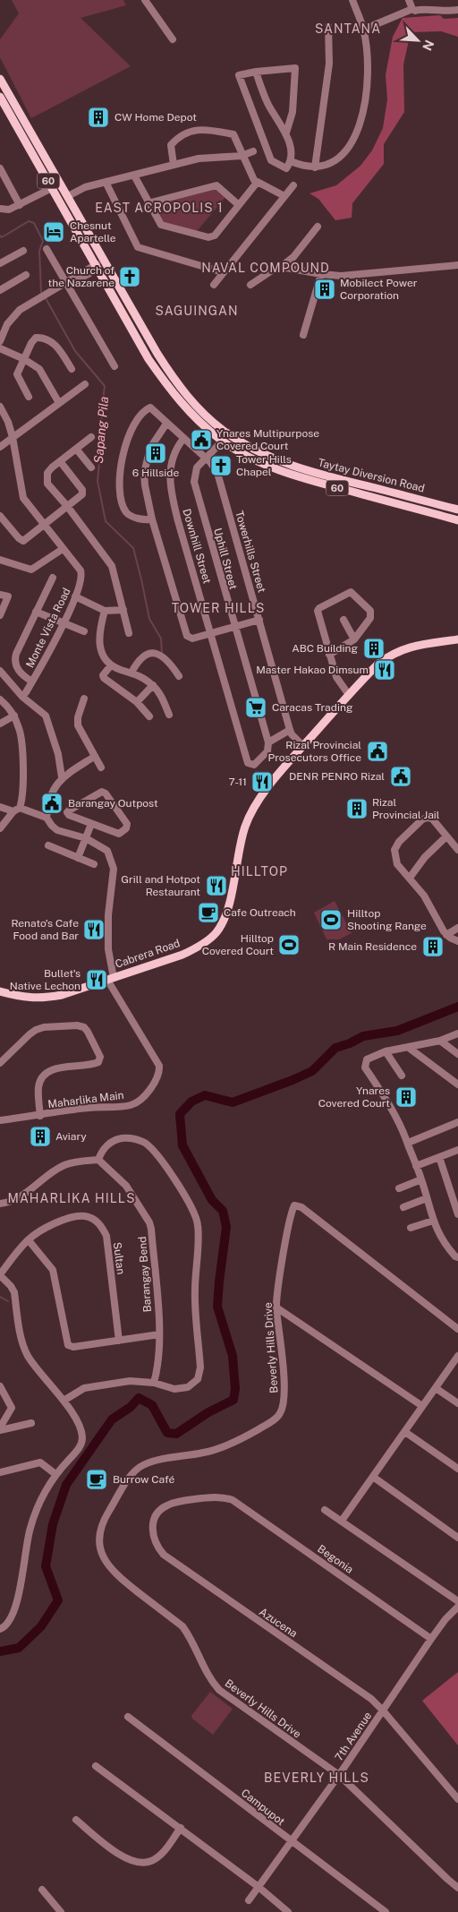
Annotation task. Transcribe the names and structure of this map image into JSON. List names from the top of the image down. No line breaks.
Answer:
{"streets":{"main road":["60","Taytay Diversion Road","Cabrera Road"],"street":["Downhill Street","Towerhills Street","Uphill Street","Monte Vista Road","Maharlika Main","Sultan","Barangay Bend","Beverly Hills Drive","Begonia","Azucena","7th Avenue","Campupot"]},"crossings":[["Taytay Diversion Road","Uphill Street"],["Downhill Street","Towerhills Street"],["Downhill Street","Uphill Street"],["Towerhills Street","Uphill Street"],["Towerhills Street","Cabrera Road"],["Cabrera Road","Maharlika Main"],["Beverly Hills Drive","7th Avenue"],["Begonia","Azucena"],["Begonia","7th Avenue"],["Azucena","7th Avenue"],["7th Avenue","Campupot"]],"districts":["SANTANA","EAST ACROPOLIS 1","NAVAL COMPOUND","SAGUINGAN","TOWER HILLS","HILLTOP","MAHARLIKA HILLS","BEVERLY HILLS"],"water":["Sapang Pila"],"places":{"building":["CW Home Depot","Mobilect Power Corporation","6 Hillside","ABC Building","Rizal Provincial Jail","R Main Residence","Ynares Covered Court","Aviary"],"hotel":["Chesnut Apartelle"],"church":["Church of the Nazarene","Tower Hills Chapel"],"public building":["Ynares Multipurpose Covered Court","Rizal Provincial Prosecutors Office","DENR PENRO Rizal","Barangay Outpost"],"restaurant":["Master Hakao Dimsum","7-11","Grill and Hotpot Restaurant","Renato's Cafe Food and Bar","Bullet's Native Lechon"],"supermarket":["Caracas Trading"],"cafe":["Cafe Outreach","Burrow Café"],"sports":["Hilltop Shooting Range","Hilltop Covered Court"]},"north":"bottom right"}
